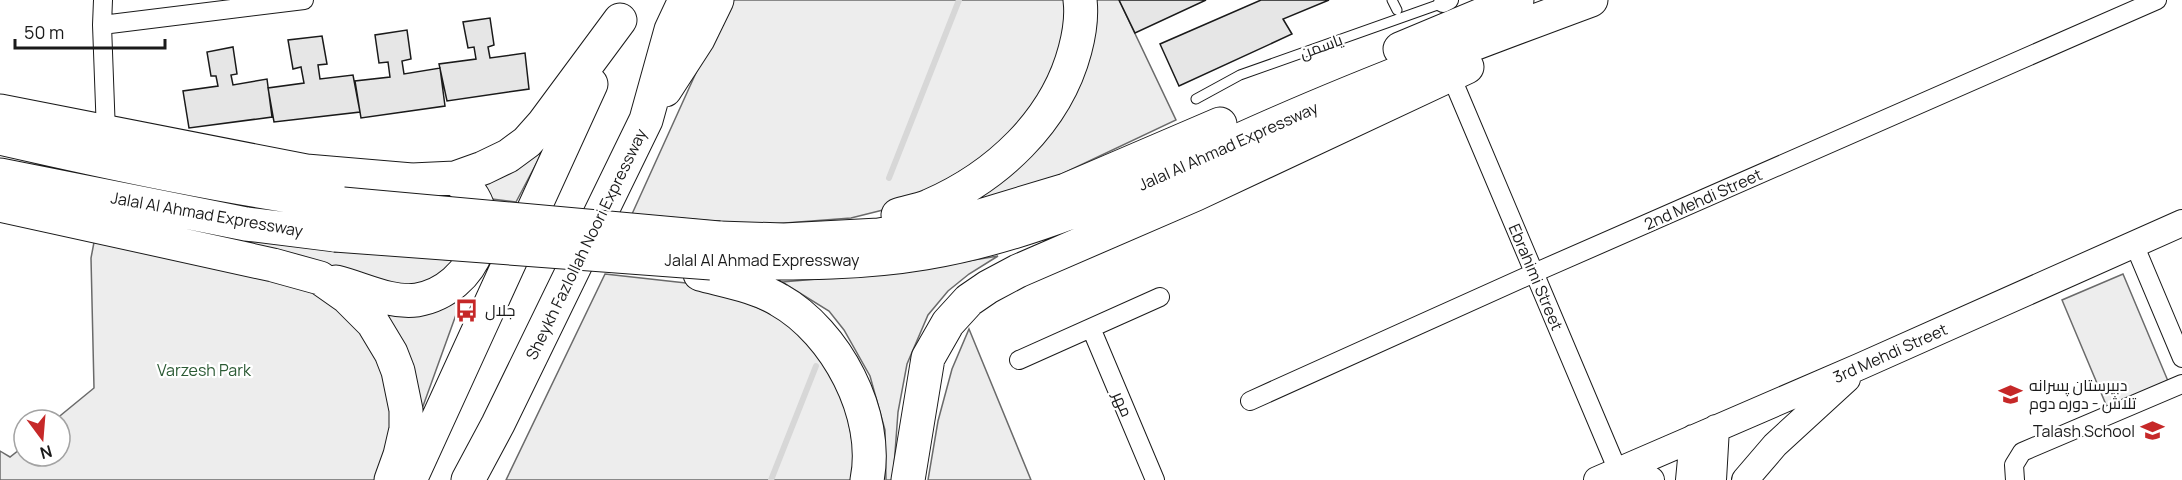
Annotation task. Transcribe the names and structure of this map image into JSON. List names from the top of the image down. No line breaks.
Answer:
{"streets":{"highway":["Jalal Al Ahmad Expressway","Sheykh Fazlollah Noori Expressway"],"street":["2nd Mehdi Street","Ebrahimi Street","3rd Mehdi Street","مهر"],"lane":["یاسمن"]},"crossings":[["2nd Mehdi Street","Ebrahimi Street"],["Ebrahimi Street","3rd Mehdi Street"]],"parks":["Varzesh Park"],"places":{"bus stop":["جلال"],"school or university":["دبیرستان پسرانه تلاش - دوره دوم","Talash School"]},"scale_bar":"50 m","north":"bottom"}
